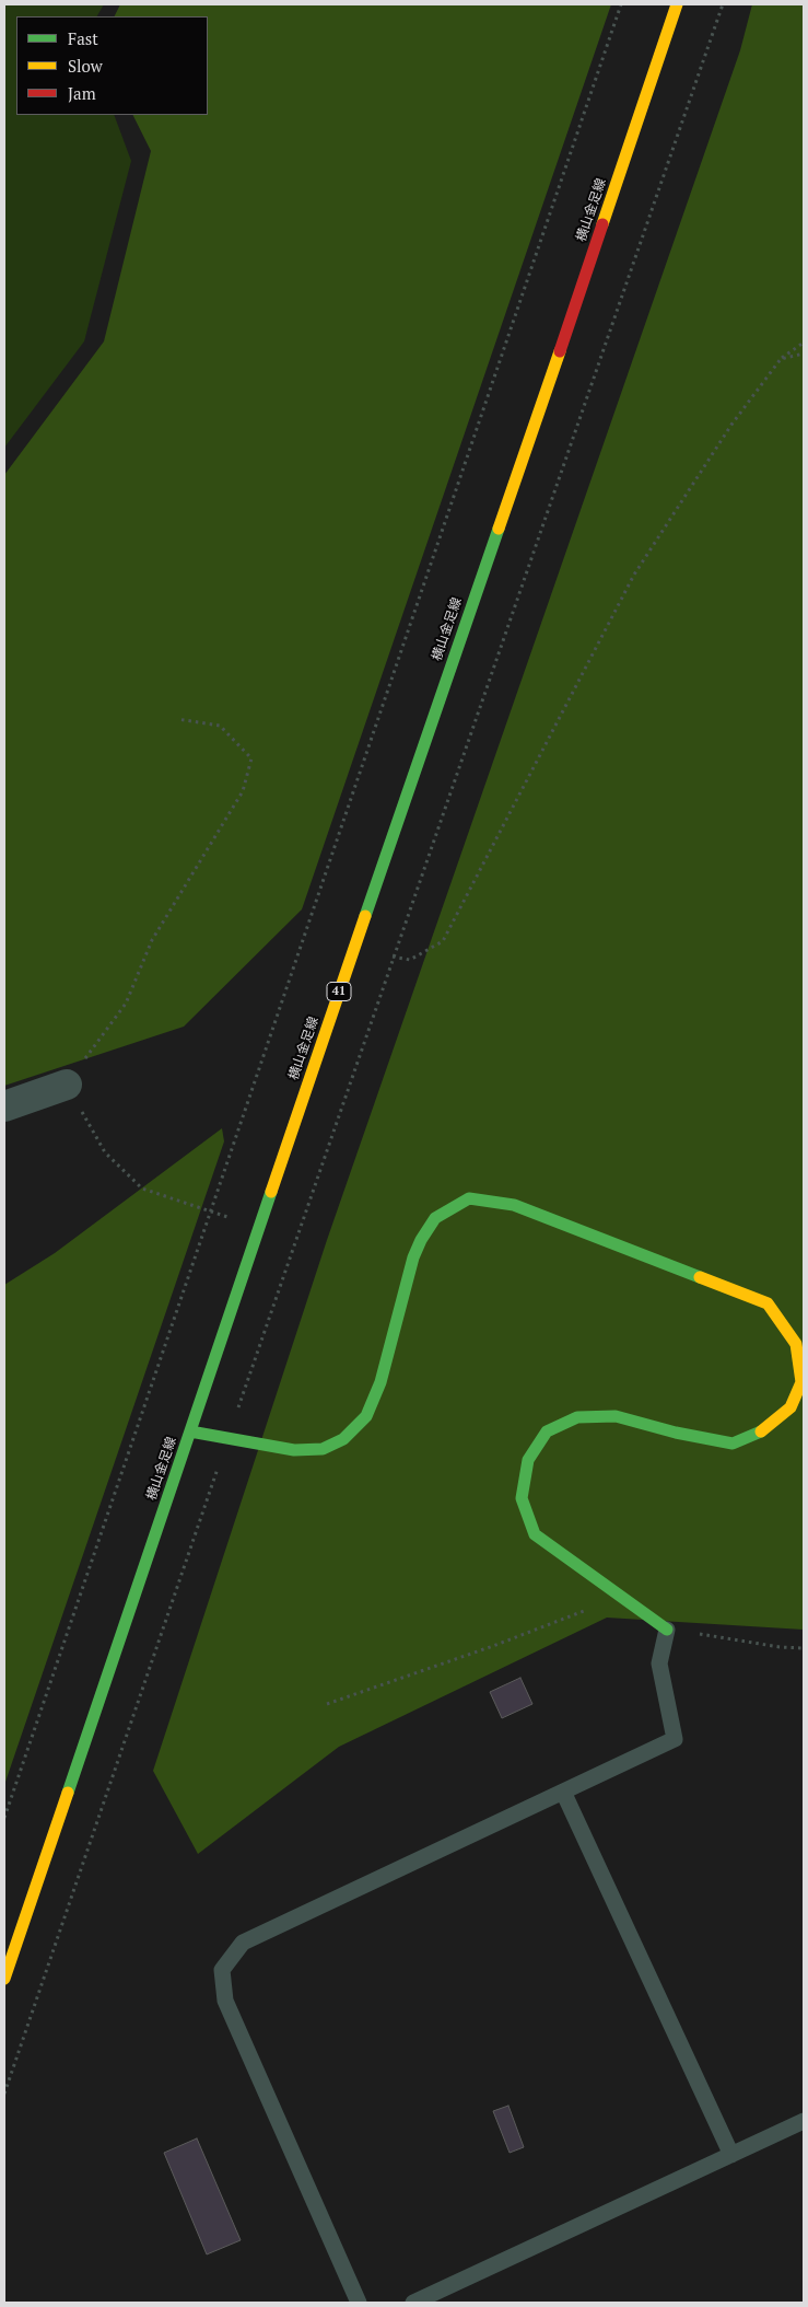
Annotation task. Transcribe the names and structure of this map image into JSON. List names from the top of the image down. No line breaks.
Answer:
{"streets":{"main road":["横山金足線","41"]},"legend":["Fast","Slow","Jam"]}
